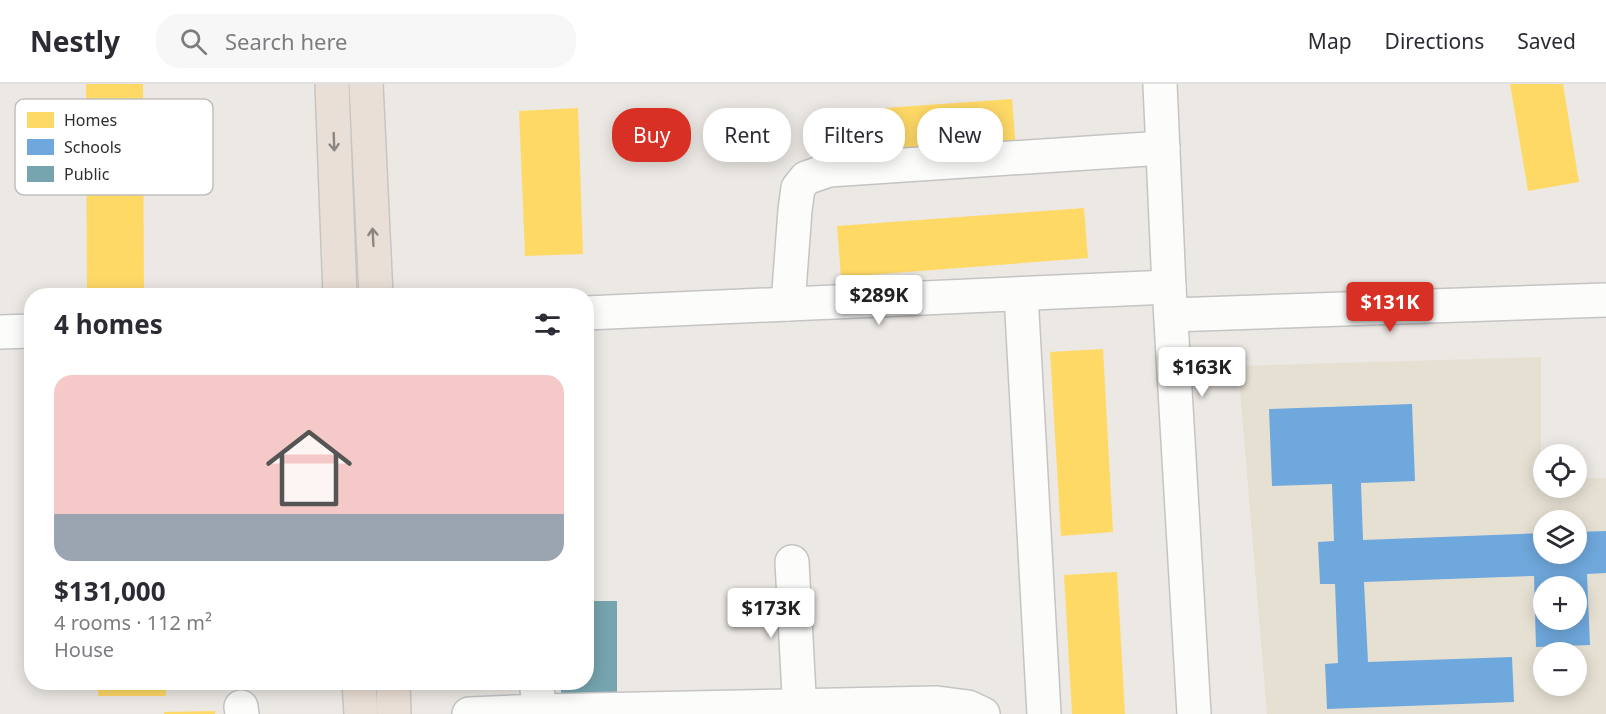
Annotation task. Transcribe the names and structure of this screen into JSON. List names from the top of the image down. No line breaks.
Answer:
{"legend":["Homes","Schools","Public"],"page":{"header":"Nestly","search":"Search here","nav":["Map","Directions","Saved"],"chip":["Buy","Rent","Filters","New"],"price":["$289K","$131K","$163K","$173K"],"heading":"4 homes","list":[{"name":"$131,000","note":"4 rooms · 112 m² · House"}],"map_buttons":["+","−"]}}
